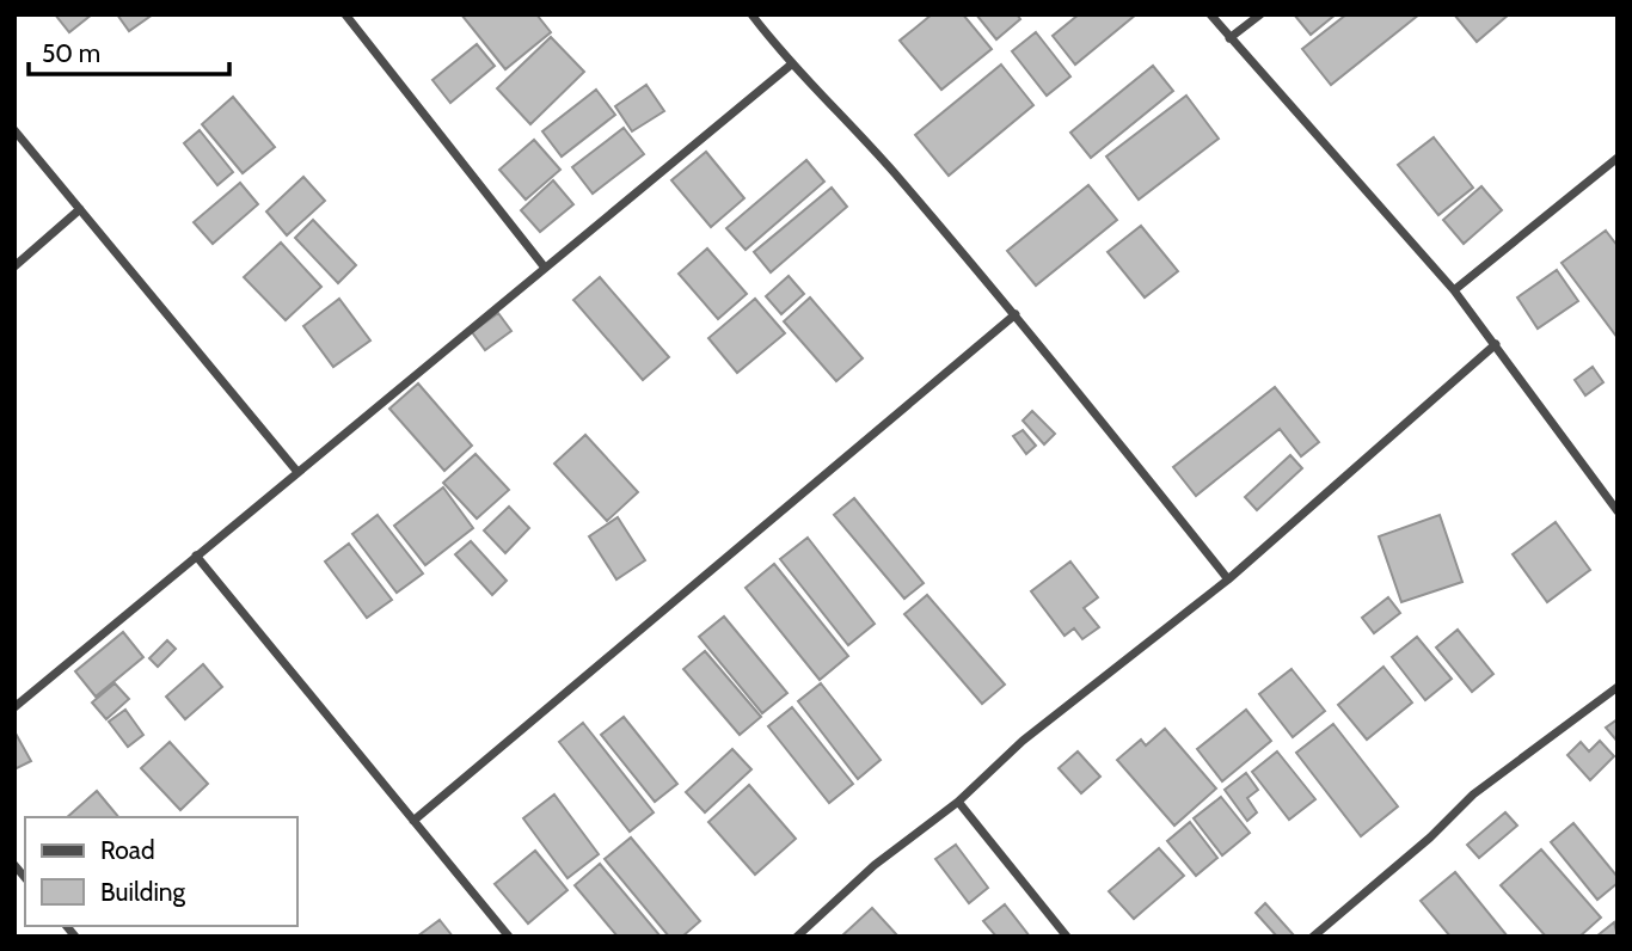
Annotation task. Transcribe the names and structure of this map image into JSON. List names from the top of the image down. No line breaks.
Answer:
{"legend":["Road","Building"],"scale_bar":"50 m"}
